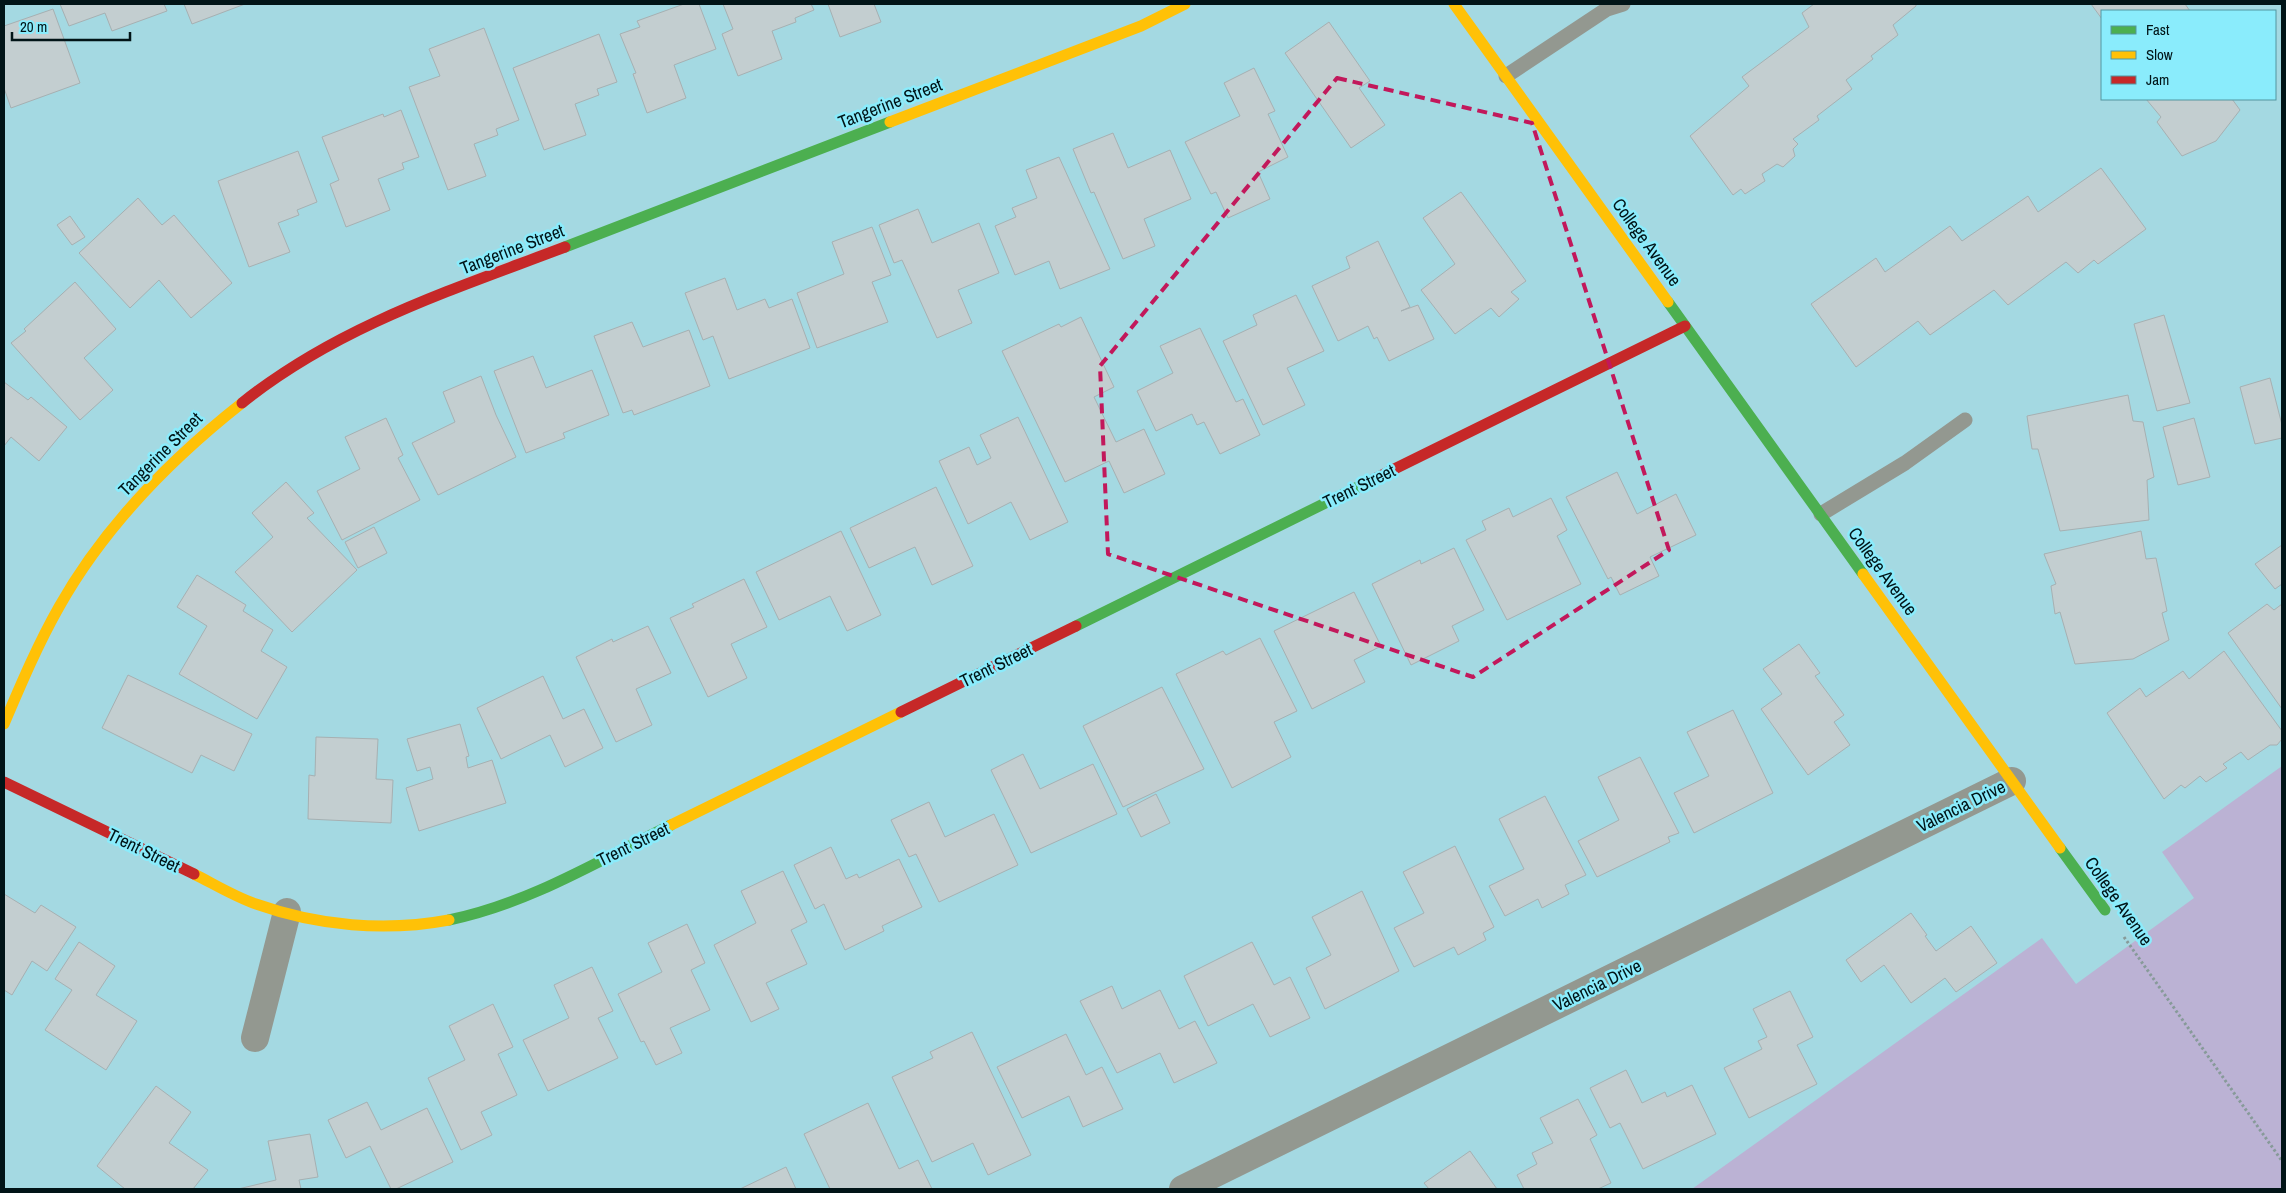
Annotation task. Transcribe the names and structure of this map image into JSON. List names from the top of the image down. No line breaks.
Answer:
{"streets":{"street":["Tangerine Street","College Avenue","Trent Street","Valencia Drive"]},"crossings":[["College Avenue","Trent Street"],["College Avenue","Valencia Drive"]],"legend":["Fast","Slow","Jam"],"scale_bar":"20 m"}
